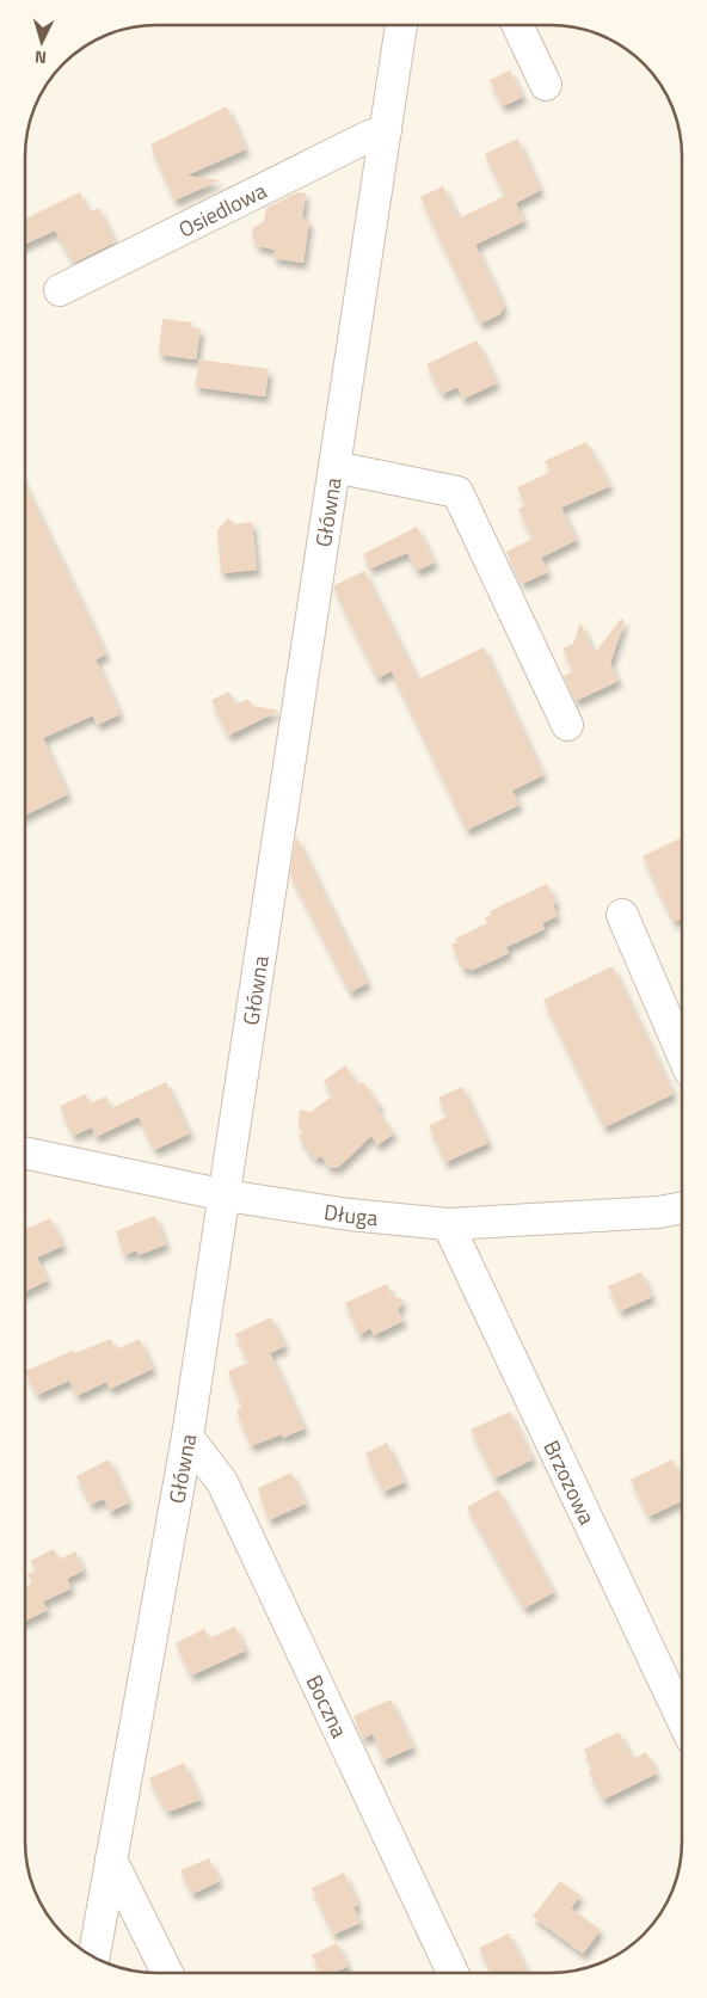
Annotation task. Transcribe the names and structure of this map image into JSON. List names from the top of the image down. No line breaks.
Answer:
{"streets":{"street":["Osiedlowa","Główna","Długa","Brzozowa","Boczna"]},"crossings":[["Osiedlowa","Główna"],["Główna","Długa"],["Główna","Boczna"],["Długa","Brzozowa"]],"north":"bottom"}
